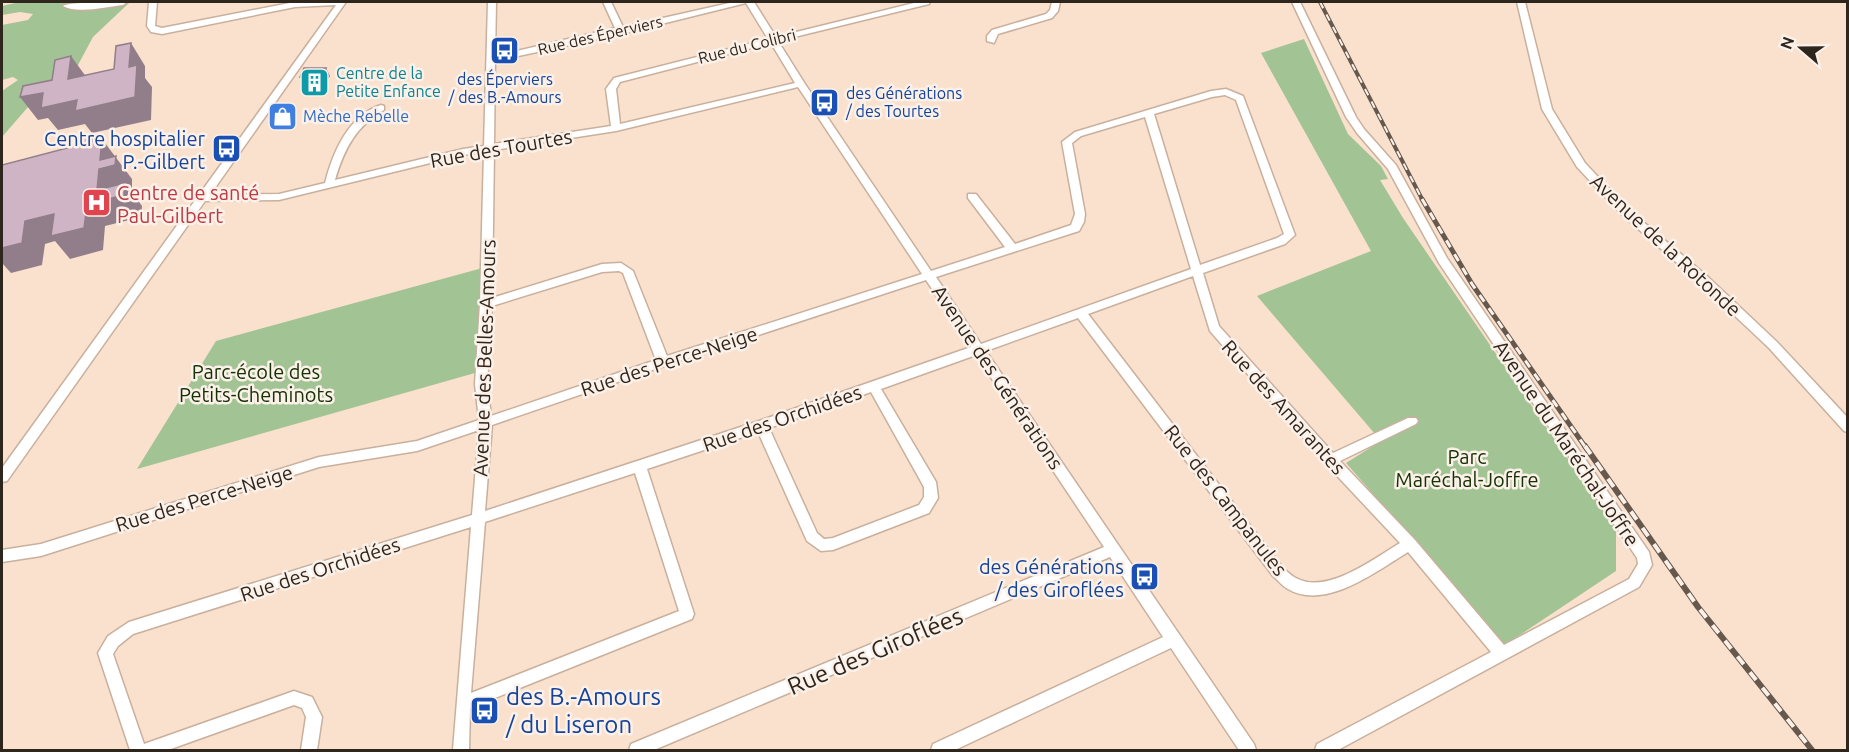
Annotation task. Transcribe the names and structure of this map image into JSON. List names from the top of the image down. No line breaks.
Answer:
{"streets":{"street":["Rue des Éperviers","Rue du Colibri","Rue des Tourtes","Avenue de la Rotonde","Avenue des Belles-Amours","Rue des Perce-Neige","Avenue des Générations","Rue des Amarantes","Rue des Orchidées","Avenue du Maréchal-Joffre","Rue des Campanules","Rue des Giroflées"]},"crossings":[["Rue des Éperviers","Avenue des Belles-Amours"],["Rue du Colibri","Rue des Tourtes"],["Rue du Colibri","Avenue des Générations"],["Rue des Tourtes","Avenue des Belles-Amours"],["Rue des Tourtes","Avenue des Générations"],["Avenue des Belles-Amours","Rue des Perce-Neige"],["Avenue des Belles-Amours","Rue des Orchidées"],["Rue des Perce-Neige","Avenue des Générations"],["Rue des Perce-Neige","Rue des Amarantes"],["Rue des Perce-Neige","Rue des Orchidées"],["Avenue des Générations","Rue des Orchidées"],["Avenue des Générations","Rue des Giroflées"],["Rue des Amarantes","Rue des Orchidées"],["Rue des Amarantes","Avenue du Maréchal-Joffre"],["Rue des Amarantes","Rue des Campanules"],["Rue des Orchidées","Rue des Campanules"]],"parks":["Parc-école des Petits-Cheminots","Parc Maréchal-Joffre"],"places":{"bus stop":["des Éperviers / des B.-Amours","des Générations / des Tourtes","Centre hospitalier P.-Gilbert","des Générations / des Giroflées","des B.-Amours / du Liseron"],"building":["Centre de la Petite Enfance"],"shop":["Mèche Rebelle"],"hospital":["Centre de santé Paul-Gilbert"]},"north":"left"}
